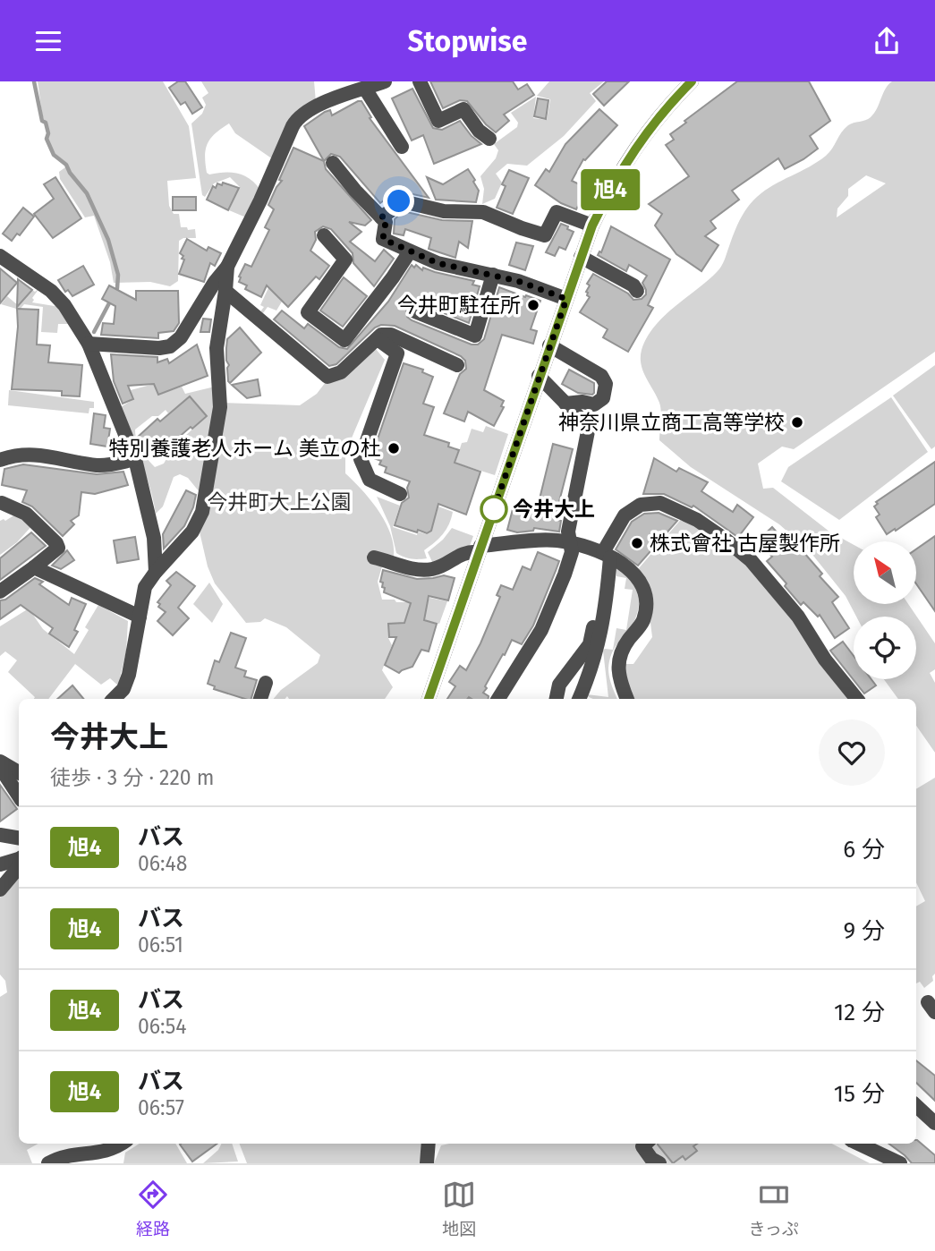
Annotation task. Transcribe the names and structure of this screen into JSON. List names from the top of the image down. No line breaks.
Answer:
{"parks":["今井町大上公園"],"places":["今井町駐在所","神奈川県立商工高等学校","特別養護老人ホーム 美立の杜","今井大上","株式會社 古屋製作所"],"lines":["bus line 旭4"],"north":"top left","page":{"header":"Stopwise","on_map":"旭4","heading":["今井大上","徒歩 · 3 分 · 220 m"],"list":[{"mark":"旭4","name":"バス","note":"06:48","value":"6 分"},{"mark":"旭4","name":"バス","note":"06:51","value":"9 分"},{"mark":"旭4","name":"バス","note":"06:54","value":"12 分"},{"mark":"旭4","name":"バス","note":"06:57","value":"15 分"}],"tabs":["経路","地図","きっぷ"]}}
